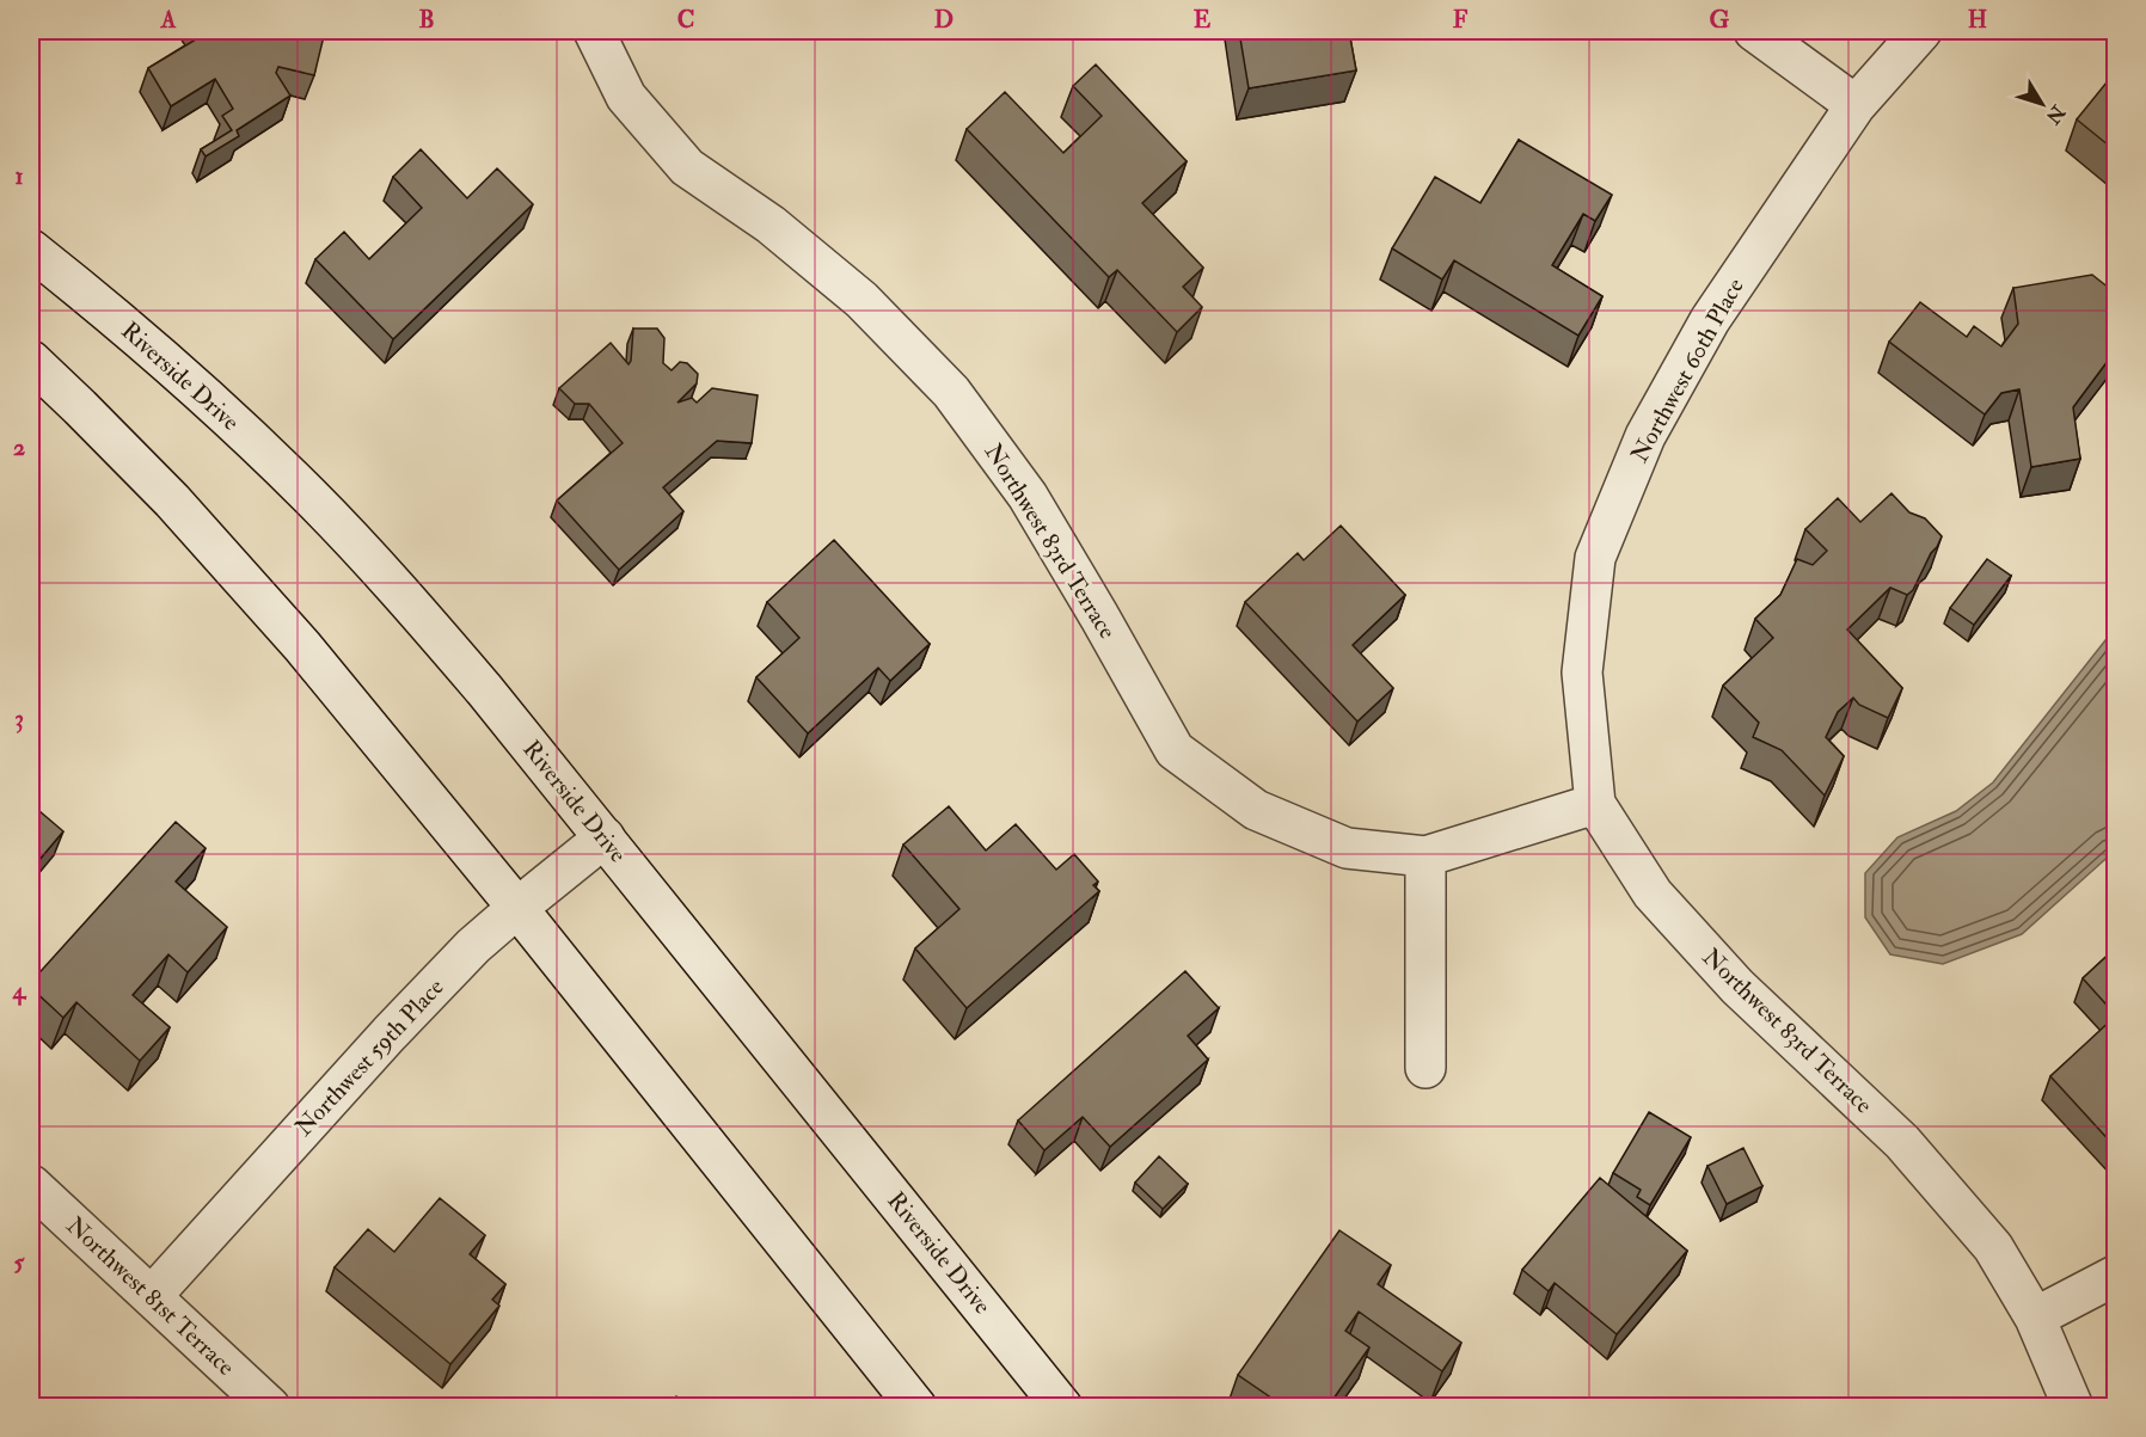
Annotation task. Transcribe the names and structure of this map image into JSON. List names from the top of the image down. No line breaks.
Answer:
{"streets":{"street":["Northwest 60th Place","Riverside Drive","Northwest 83rd Terrace","Northwest 59th Place","Northwest 81st Terrace"]},"crossings":[["Northwest 60th Place","Northwest 83rd Terrace"],["Riverside Drive","Northwest 59th Place"],["Northwest 59th Place","Northwest 81st Terrace"]],"north":"bottom right","grid":{"columns":["A","B","C","D","E","F","G","H"],"rows":["1","2","3","4","5"]}}
